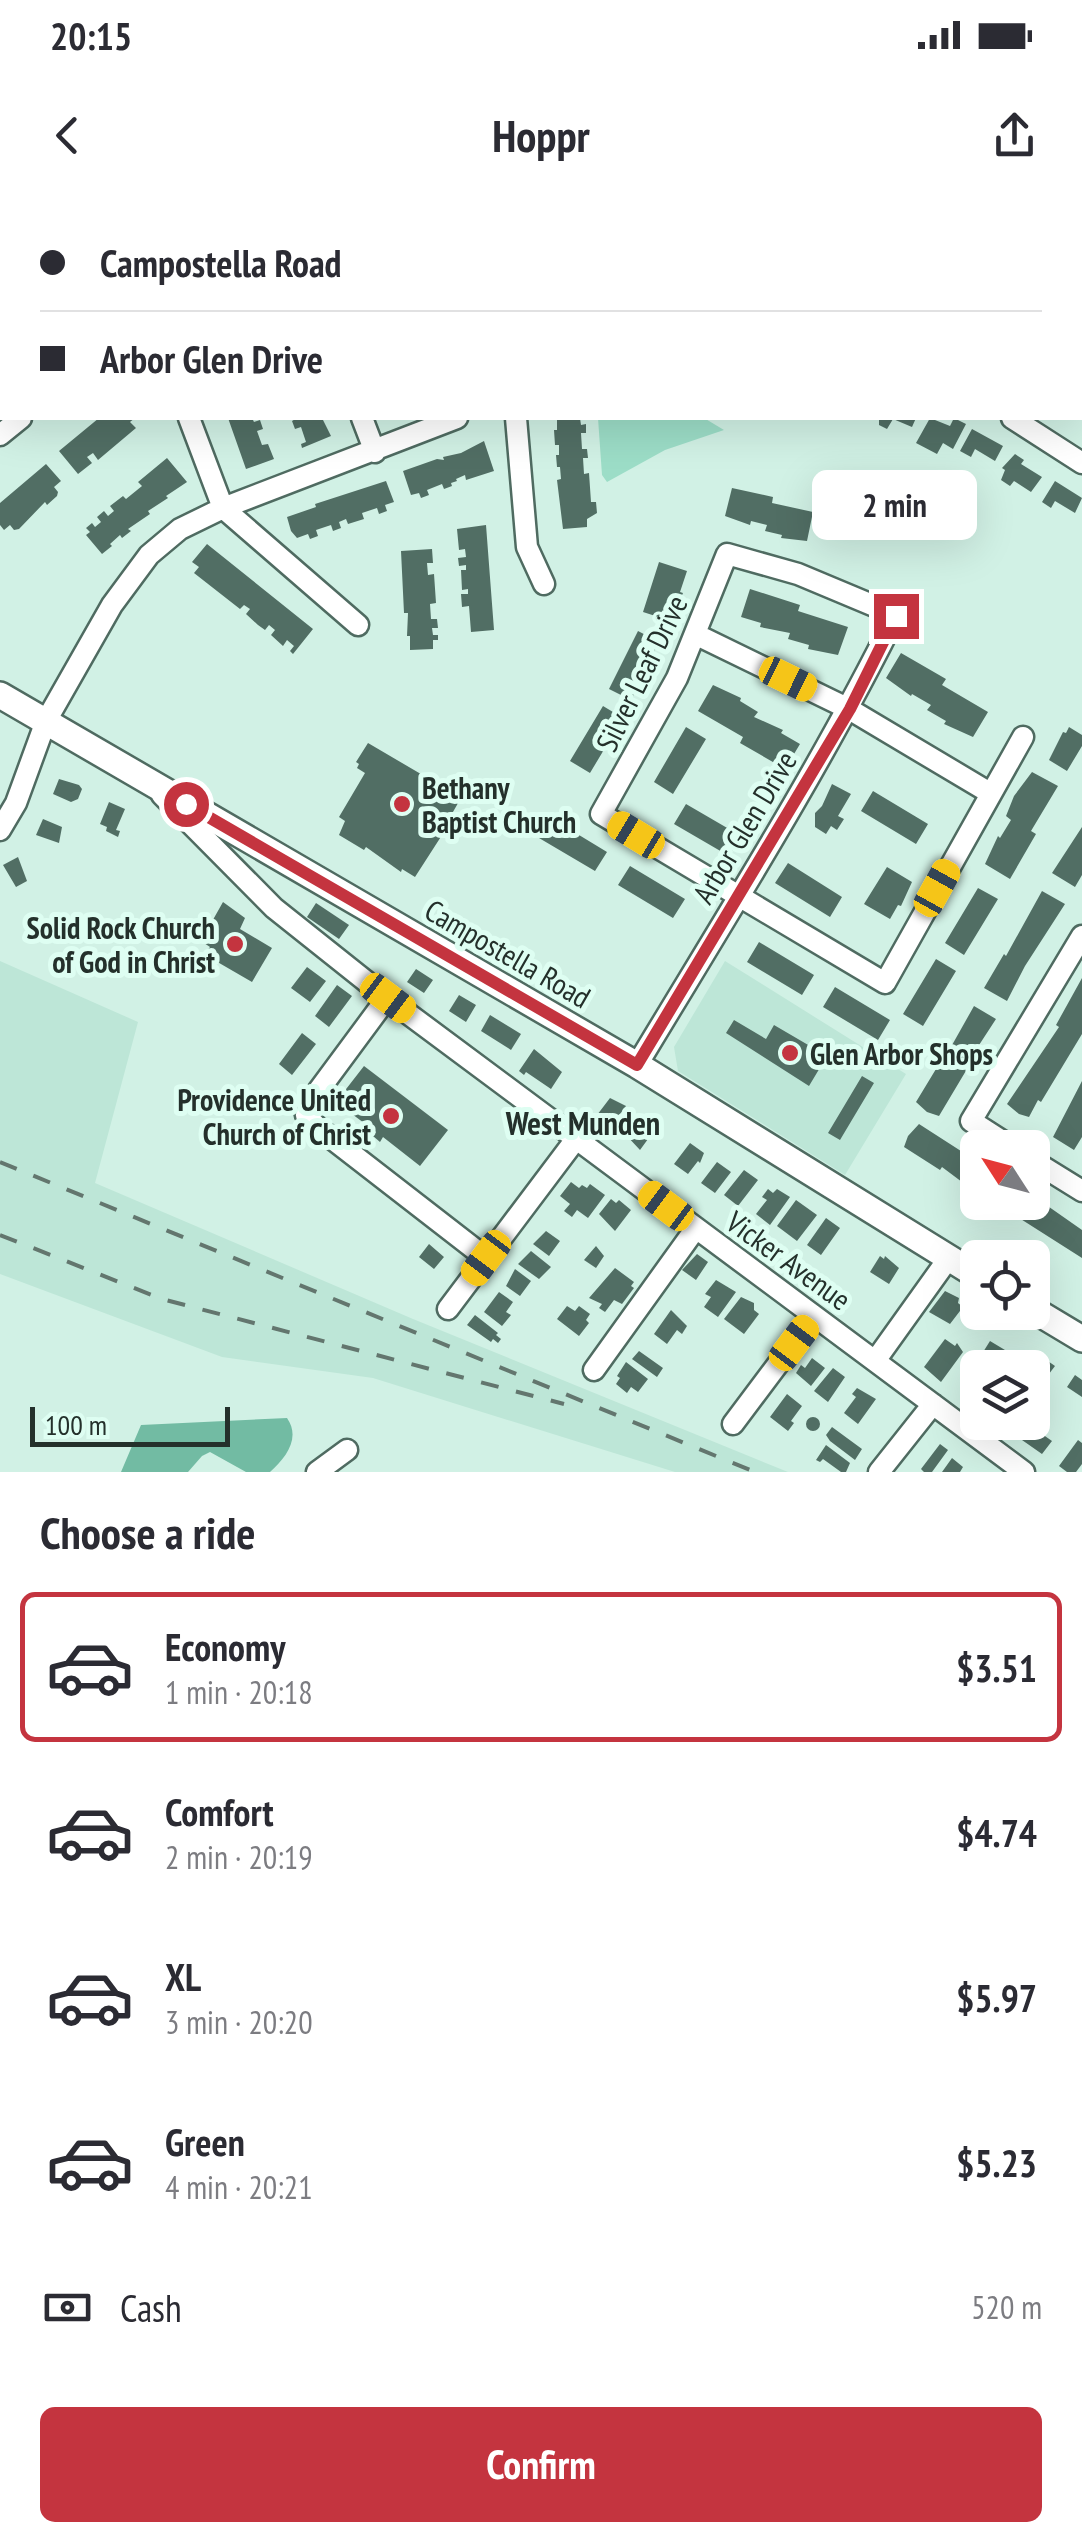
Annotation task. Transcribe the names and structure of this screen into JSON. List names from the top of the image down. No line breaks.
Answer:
{"streets":{"main road":["Campostella Road"],"street":["Silver Leaf Drive","Arbor Glen Drive","Vicker Avenue"]},"crossings":[["Silver Leaf Drive","Arbor Glen Drive"],["Arbor Glen Drive","Campostella Road"],["Campostella Road","Vicker Avenue"]],"districts":["West Munden"],"places":["Bethany Baptist Church","Solid Rock Church of God in Christ","Glen Arbor Shops","Providence United Church of Christ"],"scale_bar":"100 m","north":"top left","page":{"status":"20:15","header":"Hoppr","banner":["Campostella Road","Arbor Glen Drive"],"bubble":"2 min","scale":"100 m","heading":"Choose a ride","list":[{"name":"Economy","note":"1 min · 20:18","value":"$3.51"},{"name":"Comfort","note":"2 min · 20:19","value":"$4.74"},{"name":"XL","note":"3 min · 20:20","value":"$5.97"},{"name":"Green","note":"4 min · 20:21","value":"$5.23"}],"pay":["Cash","520 m"],"buttons":"Confirm"}}
